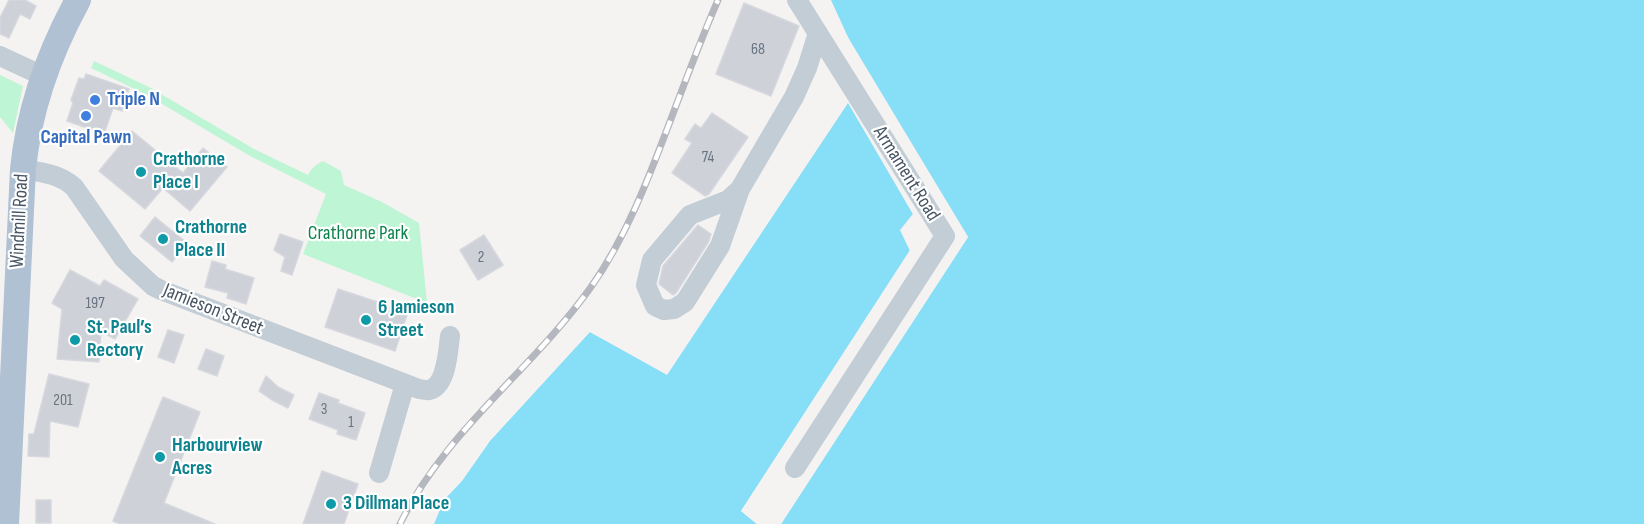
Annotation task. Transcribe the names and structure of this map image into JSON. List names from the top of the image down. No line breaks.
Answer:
{"streets":{"main road":["Windmill Road"],"street":["Armament Road","Jamieson Street"]},"crossings":[["Windmill Road","Jamieson Street"]],"parks":["Crathorne Park"],"places":["Triple N","Capital Pawn","Crathorne Place I","Crathorne Place II","6 Jamieson Street","St. Paul’s Rectory","Harbourview Acres","3 Dillman Place"],"house_numbers":["68","74","2","197","201","3","1"]}
